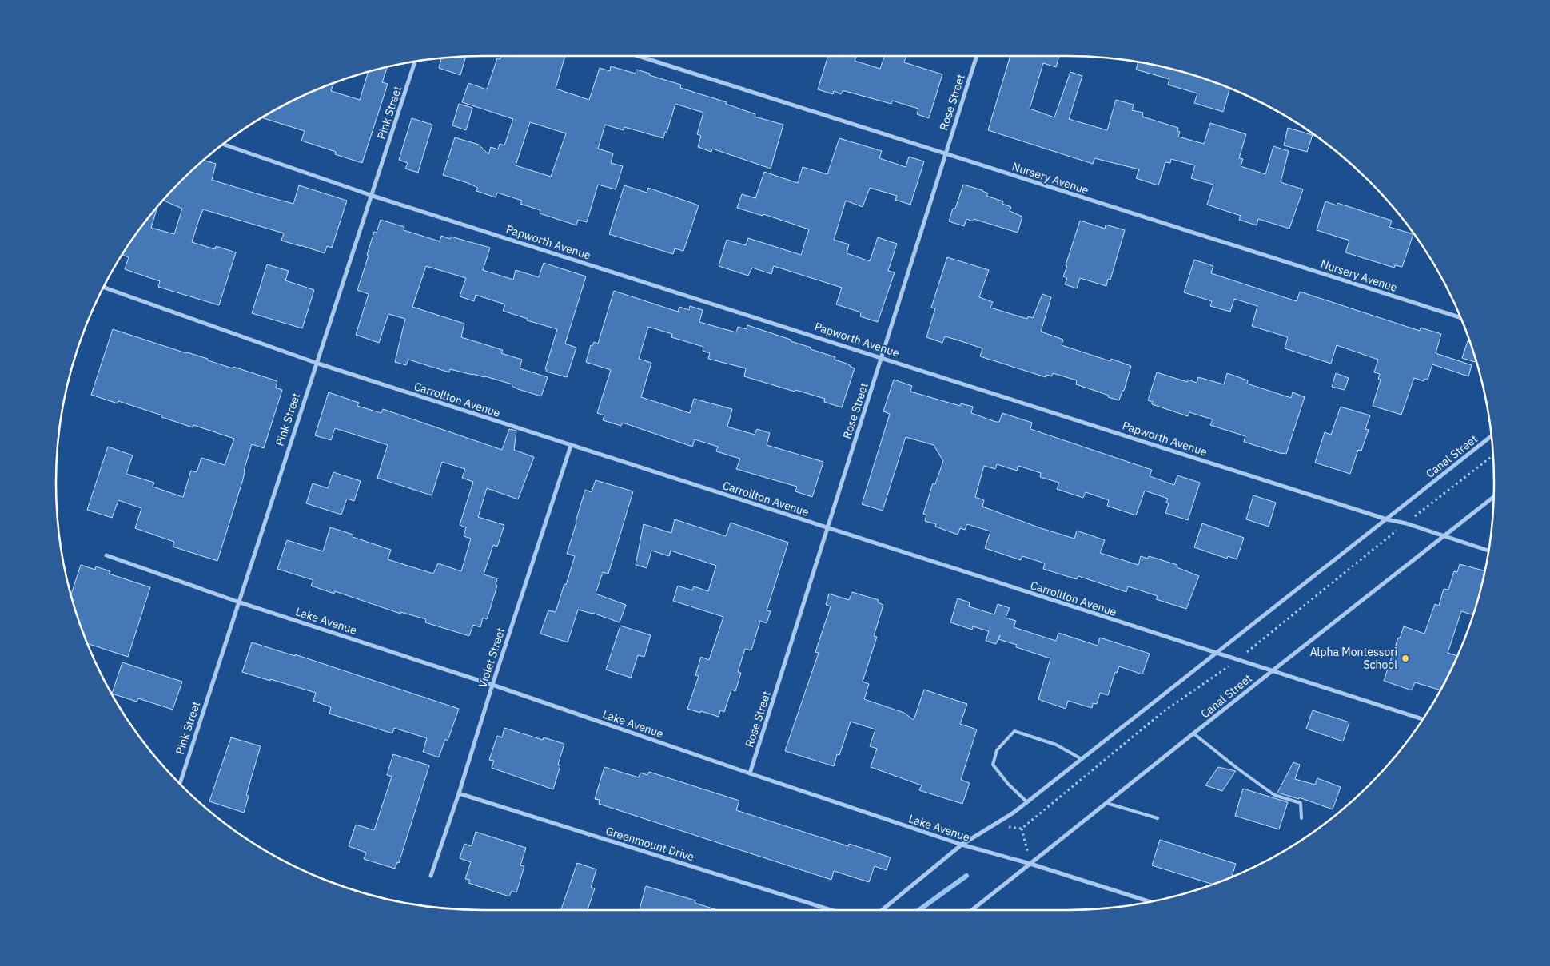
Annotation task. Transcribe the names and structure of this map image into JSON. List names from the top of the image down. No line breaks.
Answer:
{"streets":{"street":["Rose Street","Pink Street","Nursery Avenue","Papworth Avenue","Carrollton Avenue","Canal Street","Lake Avenue","Violet Street","Greenmount Drive"]},"crossings":[["Rose Street","Nursery Avenue"],["Rose Street","Papworth Avenue"],["Rose Street","Carrollton Avenue"],["Rose Street","Lake Avenue"],["Pink Street","Papworth Avenue"],["Pink Street","Carrollton Avenue"],["Pink Street","Lake Avenue"],["Papworth Avenue","Canal Street"],["Carrollton Avenue","Canal Street"],["Carrollton Avenue","Violet Street"],["Canal Street","Lake Avenue"],["Lake Avenue","Violet Street"],["Violet Street","Greenmount Drive"]],"places":["Alpha Montessori School"]}
